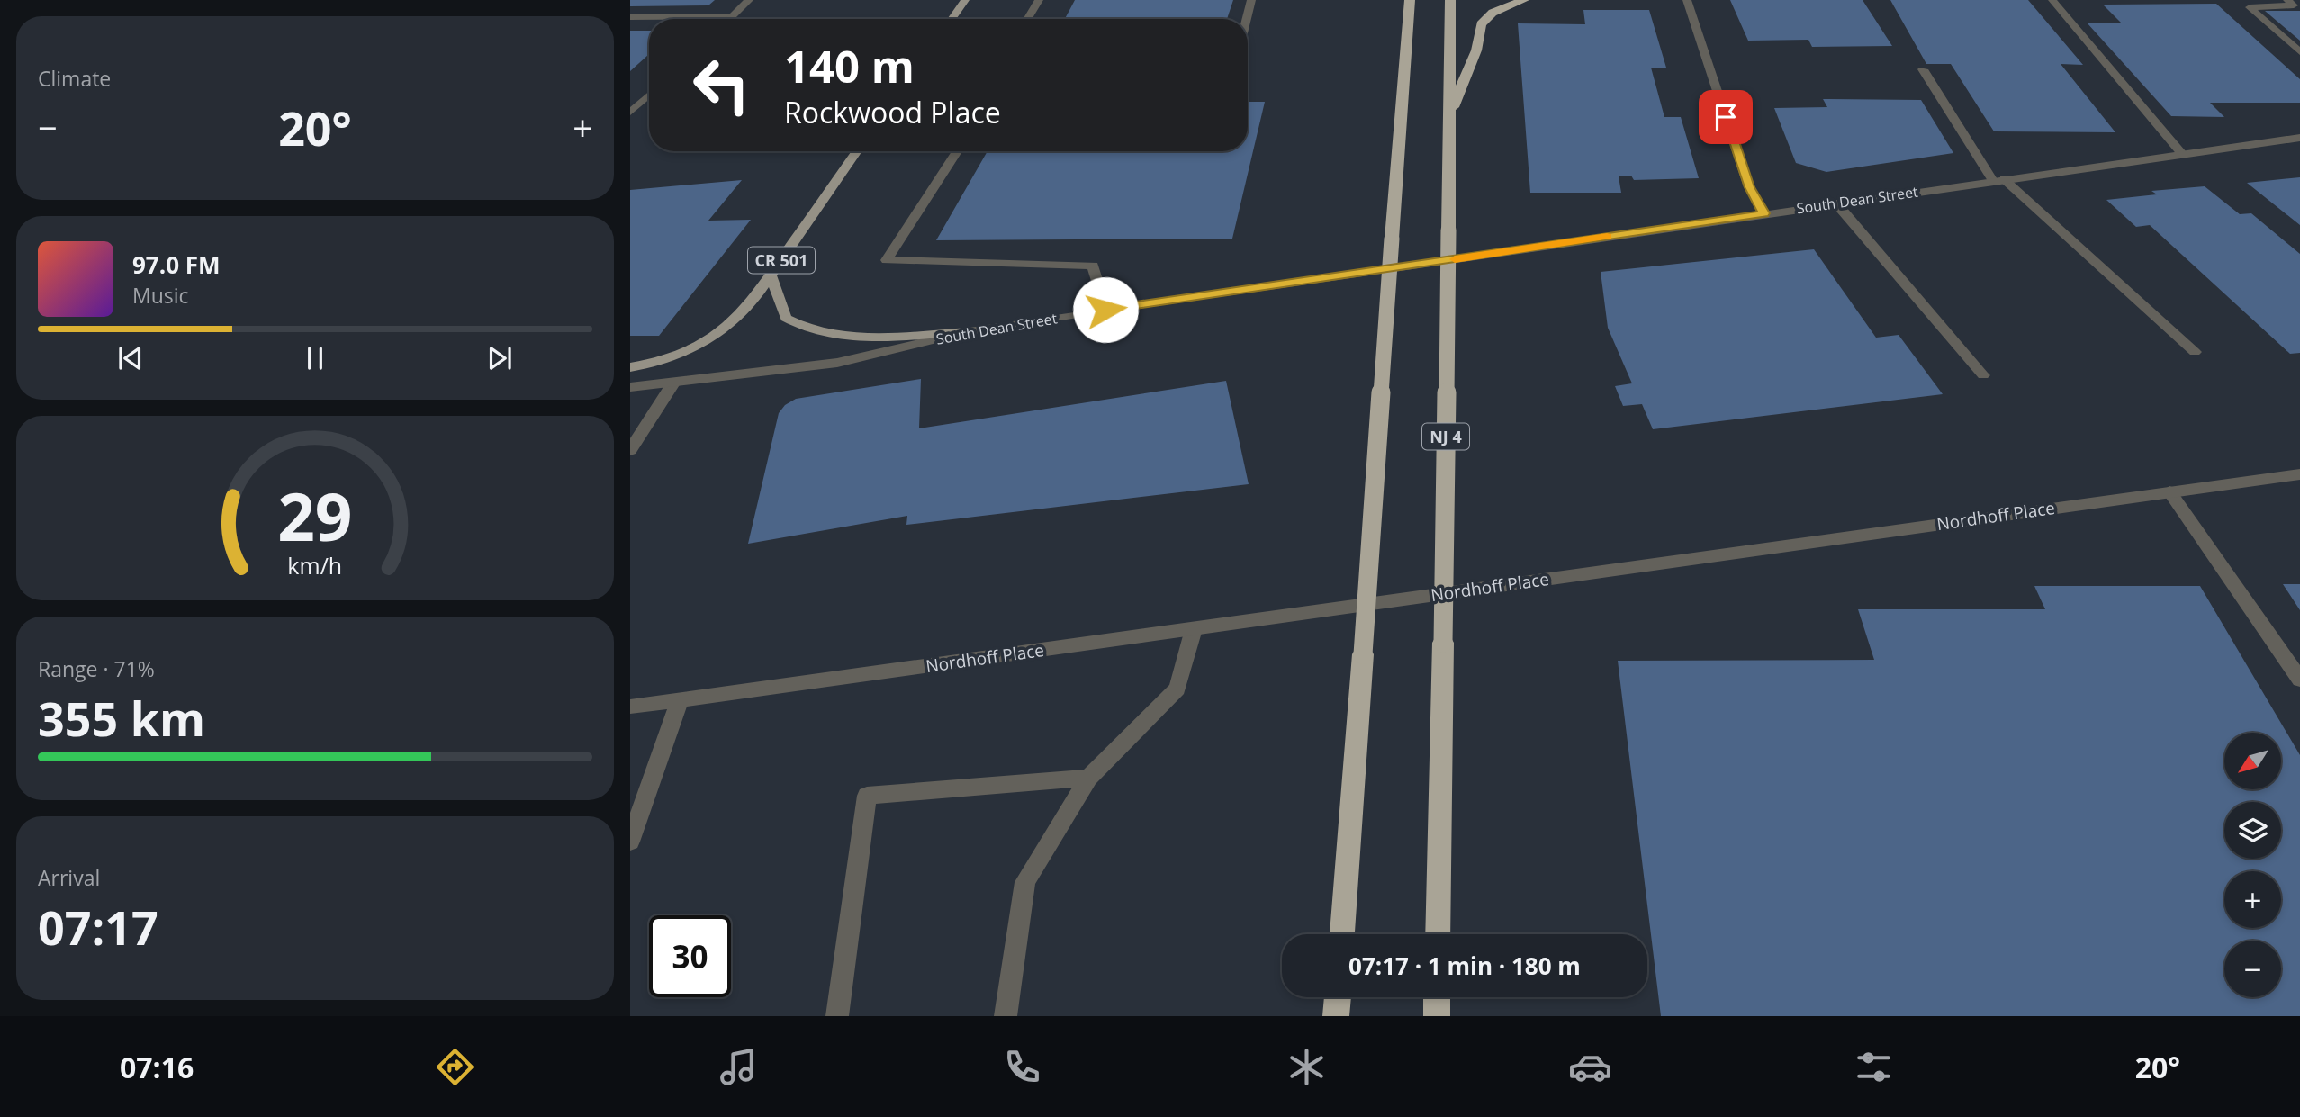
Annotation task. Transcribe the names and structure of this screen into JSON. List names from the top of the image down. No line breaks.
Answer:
{"streets":{"highway":["NJ 4"],"main road":["CR 501"],"street":["South Dean Street","Nordhoff Place"]},"north":"bottom left","page":{"tile":["Climate",["Range · 71%","355 km"],["Arrival","07:17"]],"turn":["140 m","Rockwood Place"],"heat":["−","20°","+"],"song":["97.0 FM","Music"],"map_buttons":["+","−"],"limit":"30","trip":"07:17 · 1 min · 180 m","tabs":["07:16","20°"],"gauge":["29","km/h"]}}
